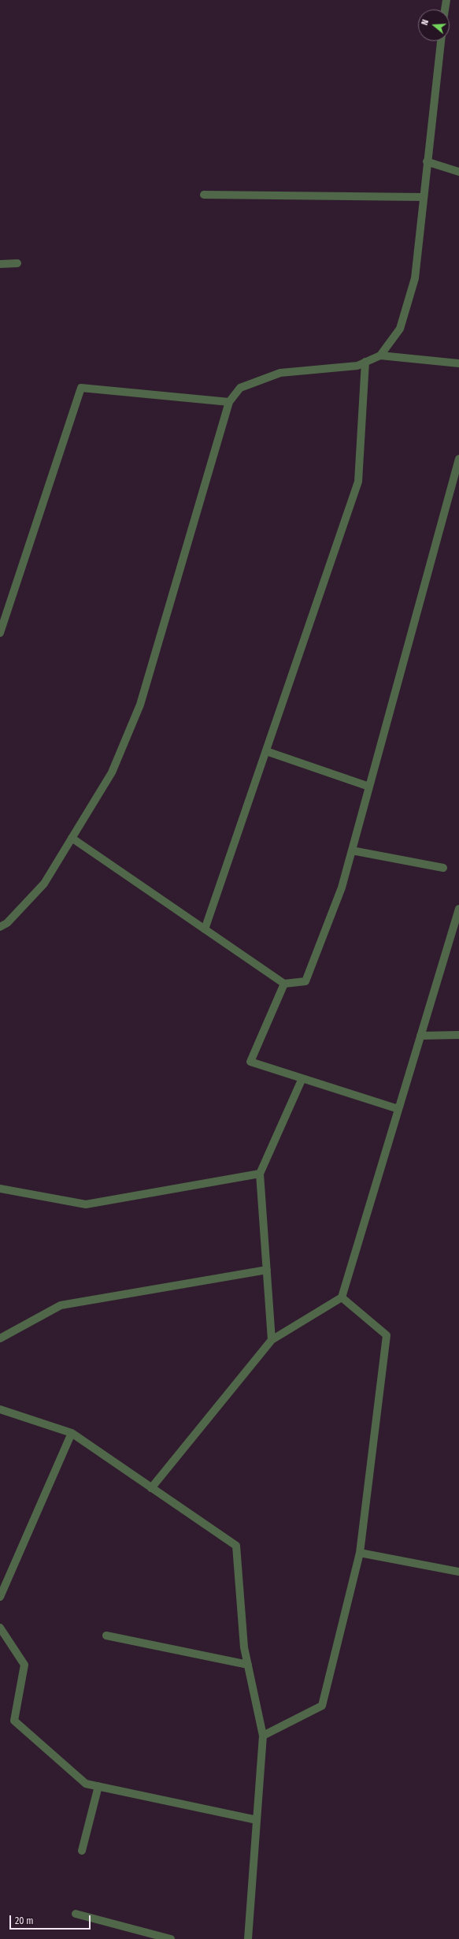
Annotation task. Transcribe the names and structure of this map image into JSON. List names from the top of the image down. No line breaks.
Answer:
{"scale_bar":"20 m","north":"left"}
